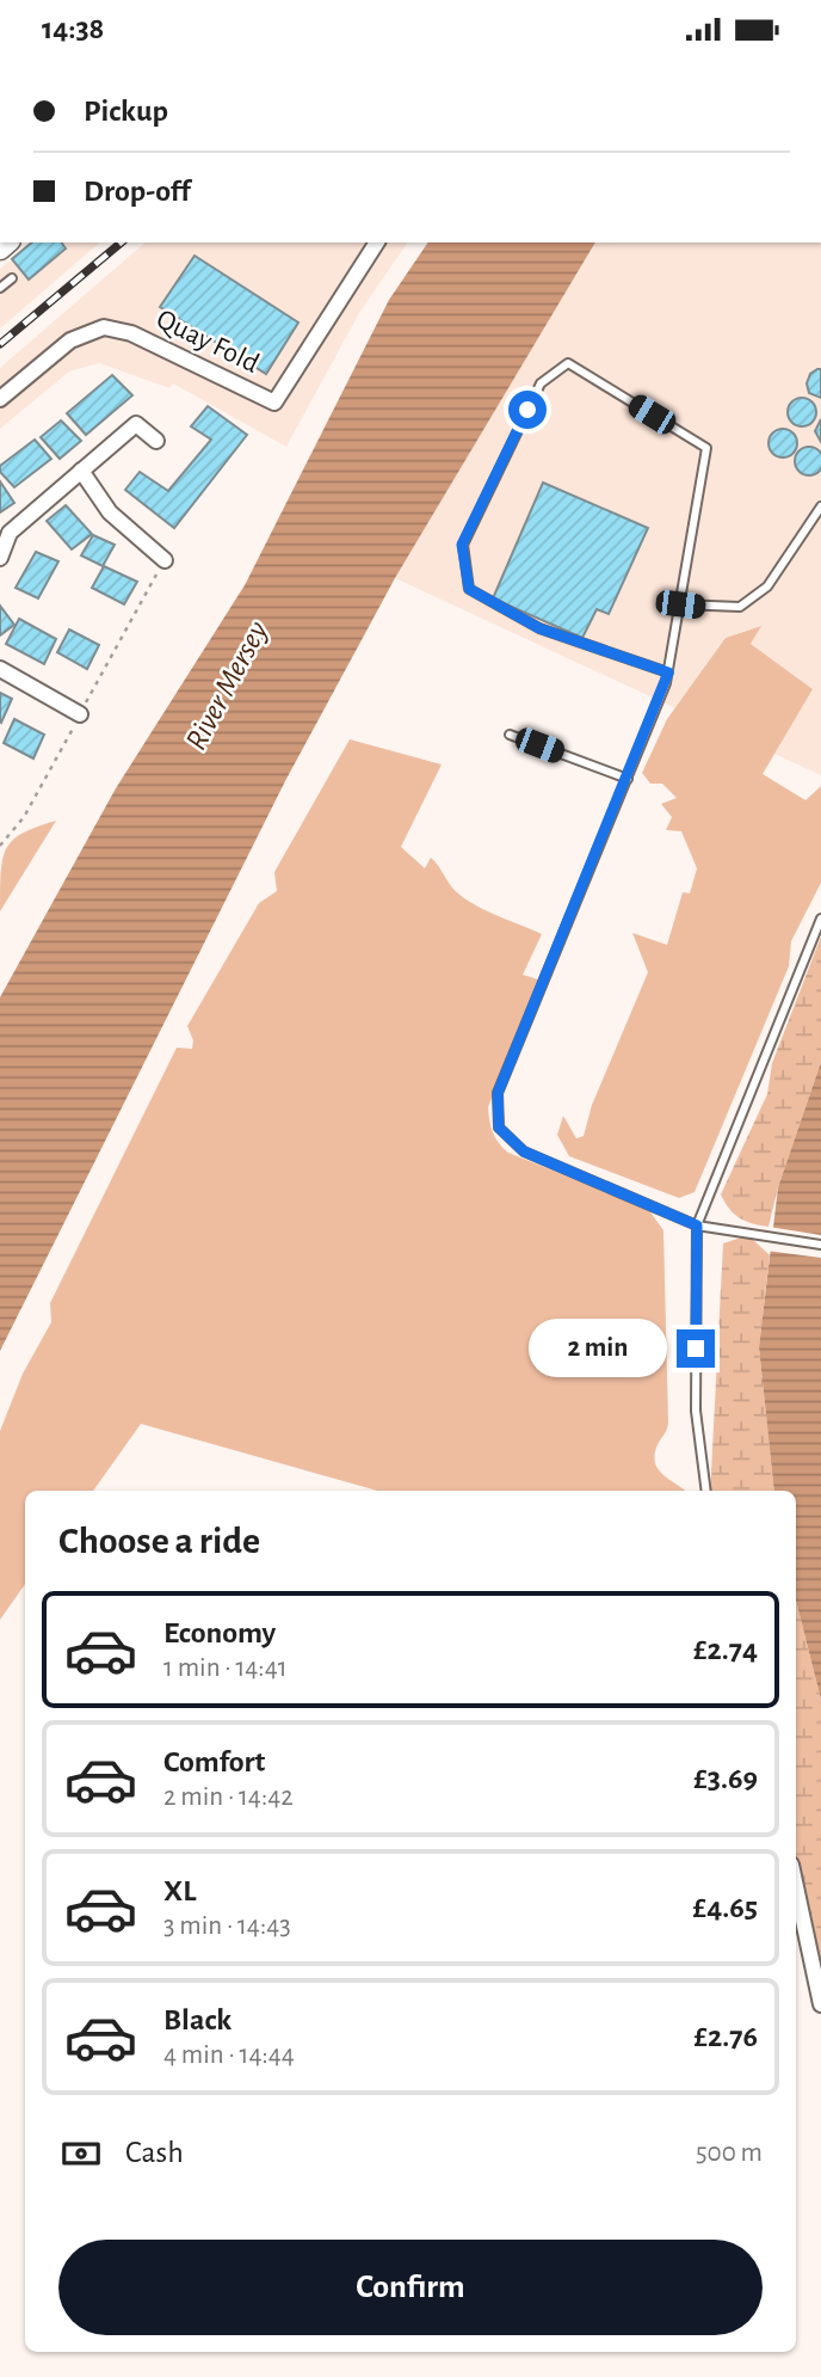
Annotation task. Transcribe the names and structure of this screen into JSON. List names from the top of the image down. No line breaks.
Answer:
{"streets":{"street":["Quay Fold"]},"water":["River Mersey"],"page":{"status":"14:38","banner":["Pickup","Drop-off"],"bubble":"2 min","heading":"Choose a ride","list":[{"name":"Economy","note":"1 min · 14:41","value":"£2.74"},{"name":"Comfort","note":"2 min · 14:42","value":"£3.69"},{"name":"XL","note":"3 min · 14:43","value":"£4.65"},{"name":"Black","note":"4 min · 14:44","value":"£2.76"}],"pay":["Cash","500 m"],"buttons":"Confirm"}}
